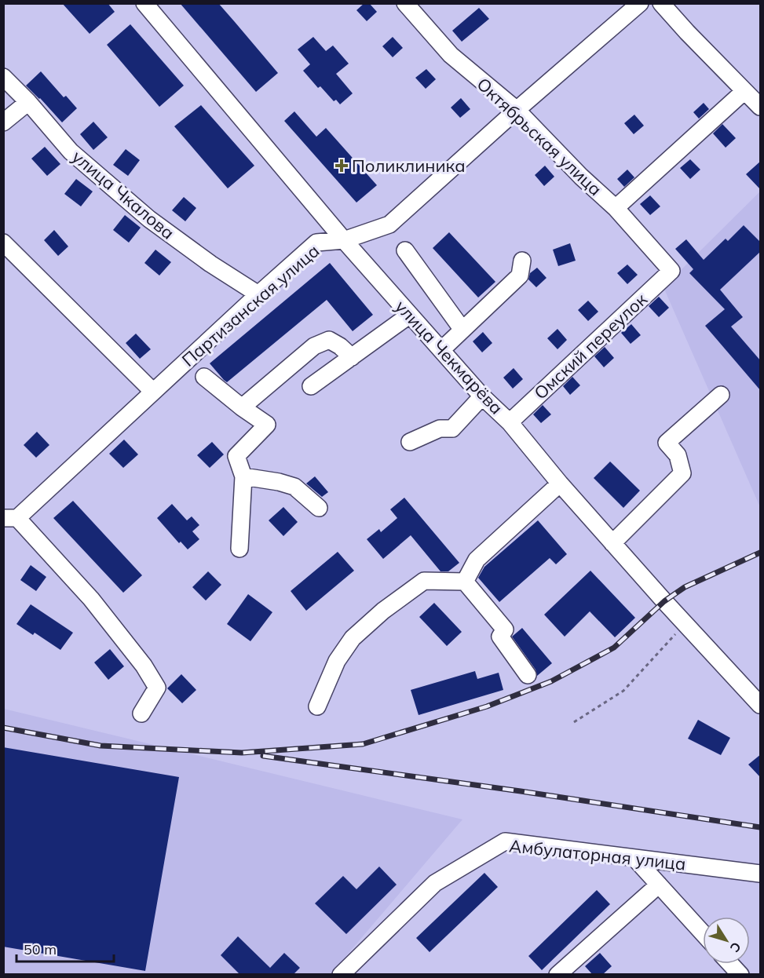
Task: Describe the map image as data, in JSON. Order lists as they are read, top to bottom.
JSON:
{
  "streets": {
    "street": [
      "Октябрьская улица",
      "улица Чкалова",
      "Партизанская улица",
      "Омский переулок",
      "улица Чекмарёва",
      "Амбулаторная улица"
    ]
  },
  "crossings": [
    ["Октябрьская улица", "Партизанская улица"],
    ["Октябрьская улица", "Омский переулок"],
    ["улица Чкалова", "Партизанская улица"],
    ["Партизанская улица", "улица Чекмарёва"],
    ["Омский переулок", "улица Чекмарёва"]
  ],
  "places": {
    "health": ["Поликлиника"]
  },
  "scale_bar": "50 m",
  "north": "bottom right"
}
